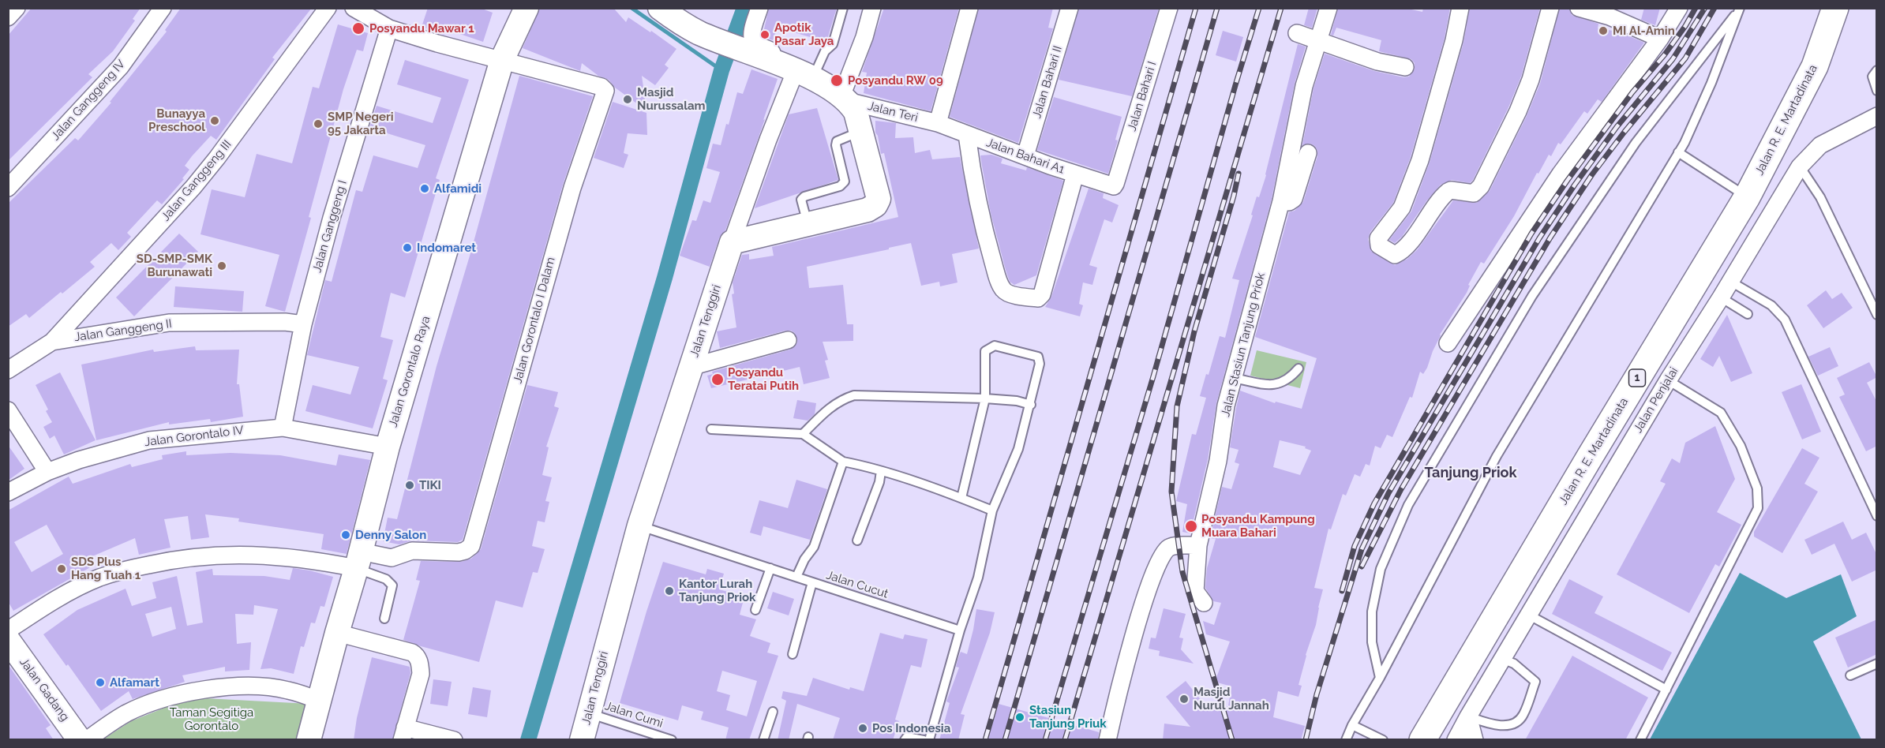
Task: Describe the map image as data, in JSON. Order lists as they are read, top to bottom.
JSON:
{
  "streets": {
    "highway": ["Jalan R. E. Martadinata", "1"],
    "street": [
      "Jalan Bahari II",
      "Jalan Bahari I",
      "Jalan Ganggeng IV",
      "Jalan Teri",
      "Jalan Bahari A1",
      "Jalan Ganggeng III",
      "Jalan Ganggeng I",
      "Jalan Gorontalo I Dalam",
      "Jalan Tenggiri",
      "Jalan Ganggeng II",
      "Jalan Stasiun Tanjung Priok",
      "Jalan Gorontalo Raya",
      "Jalan Penjalai",
      "Jalan Gorontalo IV",
      "Jalan Gadang"
    ],
    "lane": ["Jalan Cucut", "Jalan Cumi"]
  },
  "crossings": [
    ["Jalan Bahari II", "Jalan Bahari A1"],
    ["Jalan Bahari I", "Jalan Bahari A1"],
    ["Jalan Teri", "Jalan Bahari A1"],
    ["Jalan Ganggeng III", "Jalan Ganggeng II"],
    ["Jalan Ganggeng I", "Jalan Gorontalo I Dalam"],
    ["Jalan Ganggeng I", "Jalan Ganggeng II"],
    ["Jalan Ganggeng I", "Jalan Gorontalo IV"],
    ["Jalan Gorontalo I Dalam", "Jalan Gorontalo Raya"],
    ["Jalan Tenggiri", "Jalan Cucut"],
    ["Jalan Tenggiri", "Jalan Cumi"],
    ["Jalan Gorontalo Raya", "Jalan Gorontalo IV"]
  ],
  "districts": ["Tanjung Priok"],
  "parks": ["Taman Segitiga Gorontalo"],
  "places": [
    "Posyandu Mawar 1",
    "MI Al-Amin",
    "Apotik Pasar Jaya",
    "Posyandu RW 09",
    "Masjid Nurussalam",
    "Bunayya Preschool",
    "SMP Negeri 95 Jakarta",
    "Alfamidi",
    "Indomaret",
    "SD-SMP-SMK Burunawati",
    "Posyandu Teratai Putih",
    "TIKI",
    "Posyandu Kampung Muara Bahari",
    "Denny Salon",
    "SDS Plus Hang Tuah 1",
    "Kantor Lurah Tanjung Priok",
    "Alfamart",
    "Masjid Nurul Jannah",
    "Stasiun Tanjung Priuk",
    "Pos Indonesia"
  ]
}
